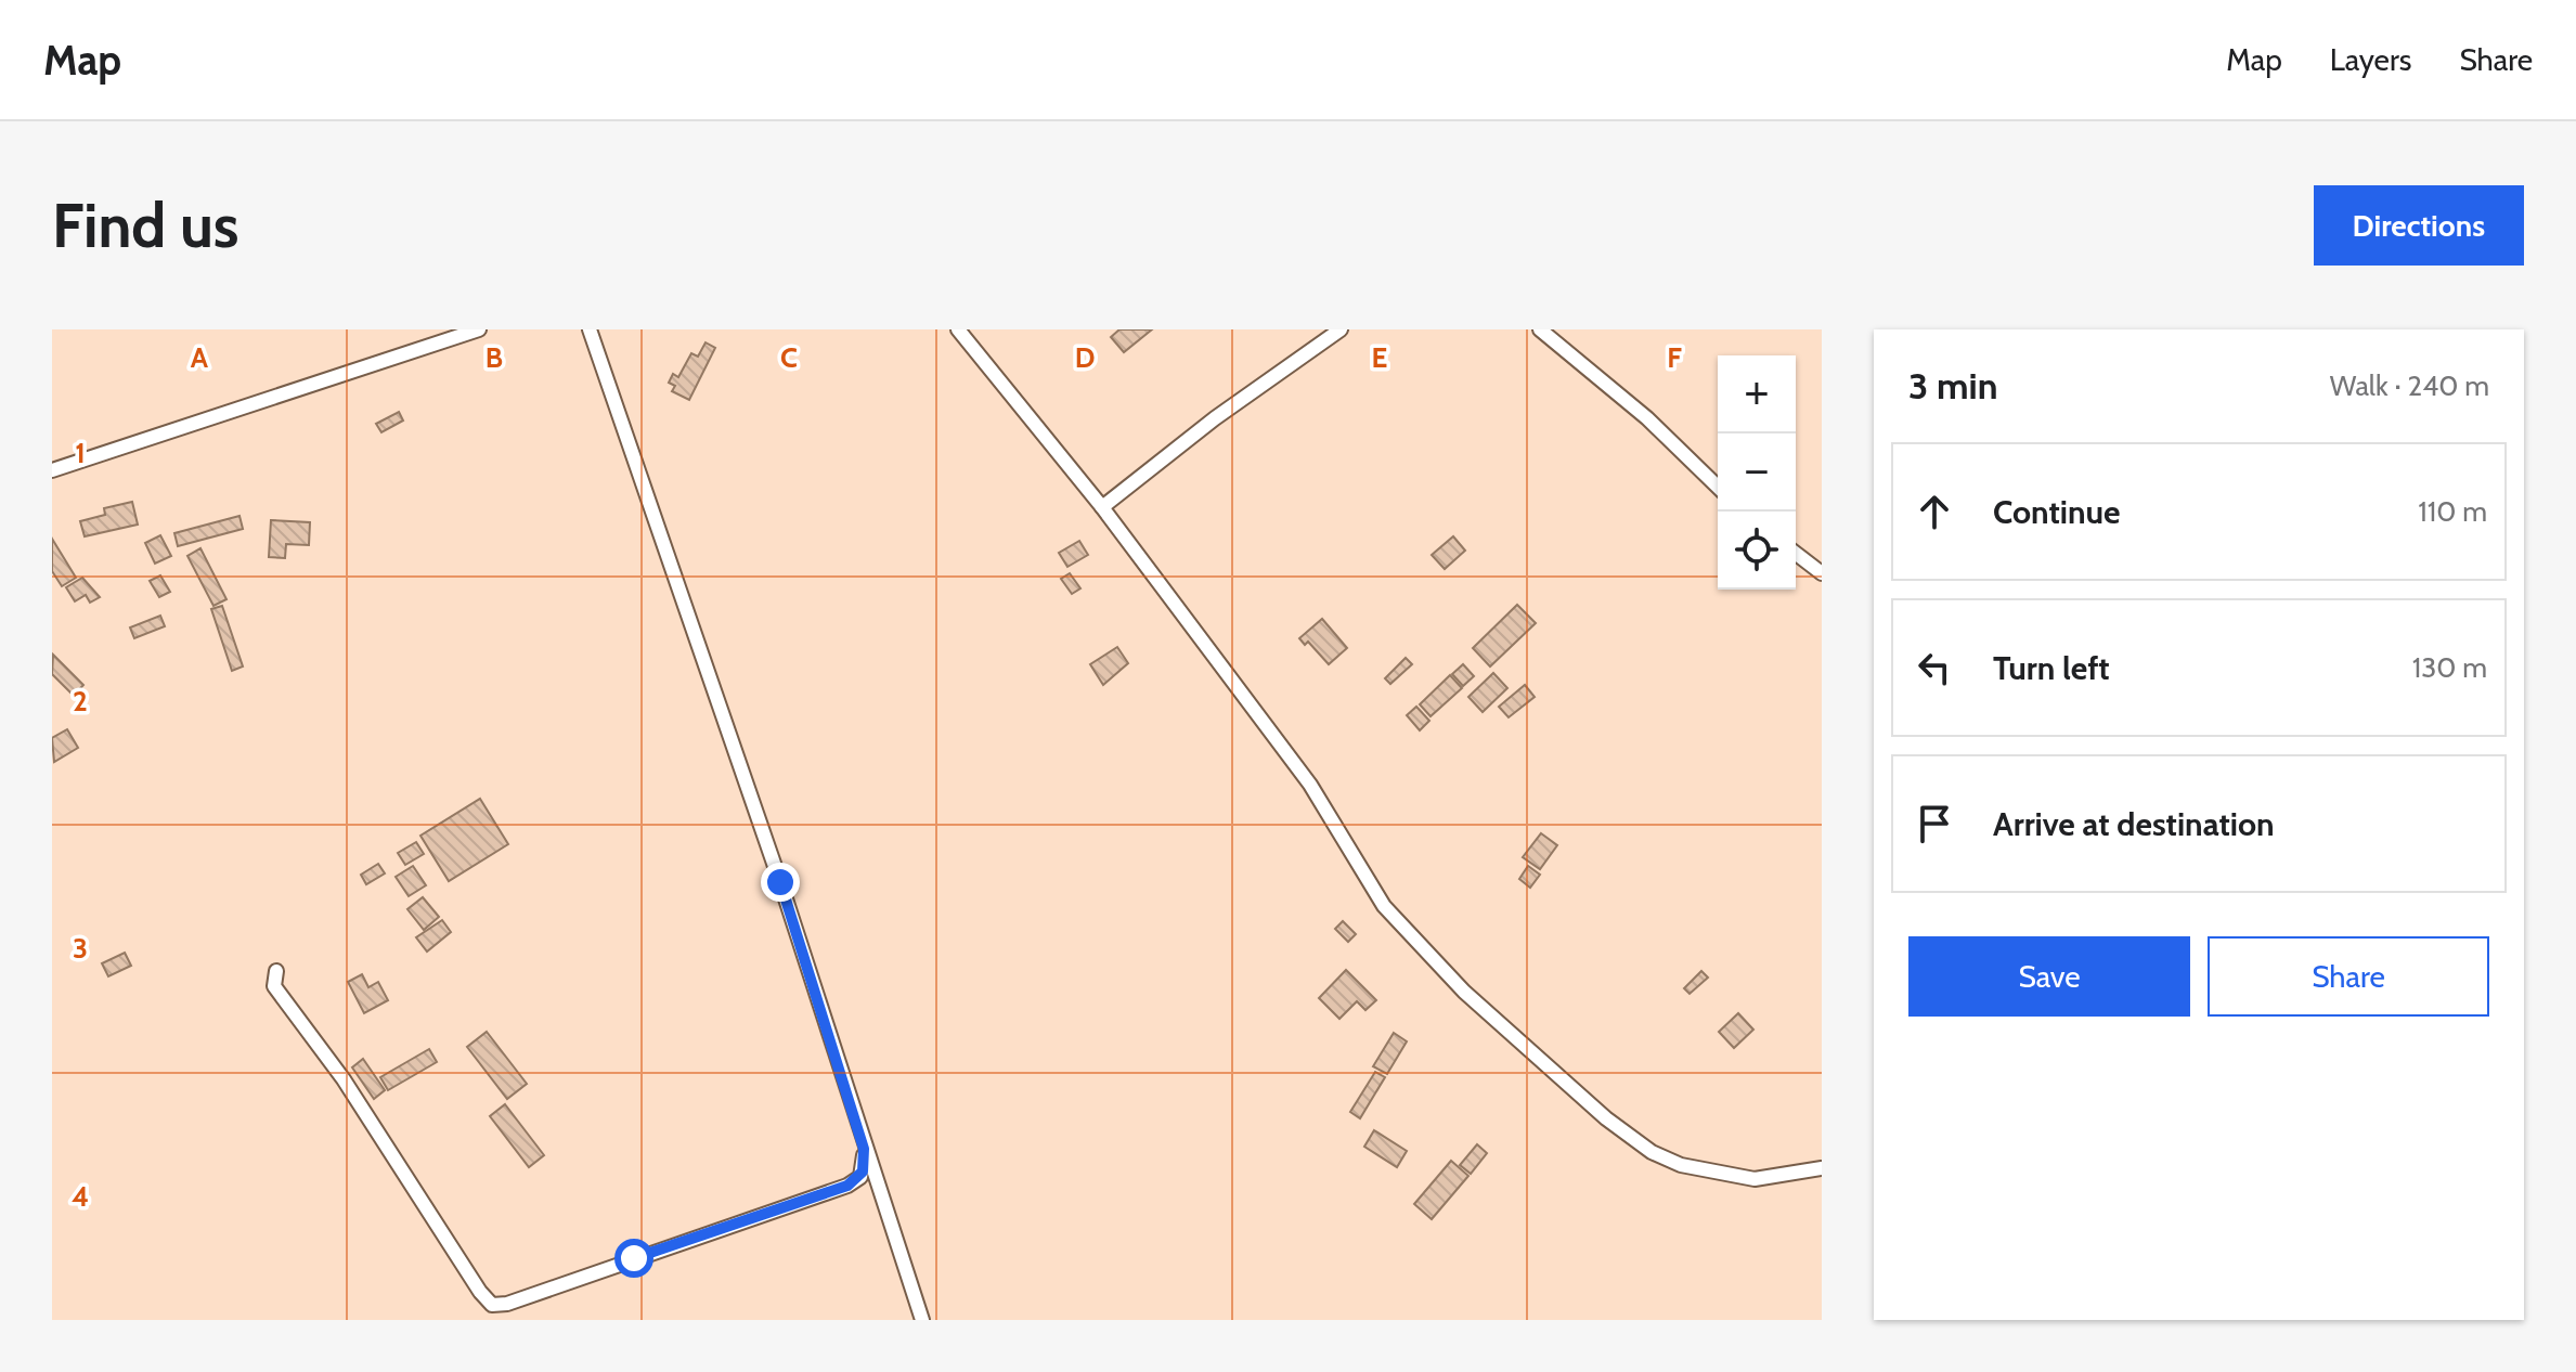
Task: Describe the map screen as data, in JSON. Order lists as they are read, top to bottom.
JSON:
{
  "page": {
    "header": "Map",
    "nav": ["Map", "Layers", "Share"],
    "buttons": [
      "Directions",
      ["Save", "Share"]
    ],
    "title": "Find us",
    "heading": ["3 min", "Walk · 240 m"],
    "map_buttons": ["+", "−"],
    "list": [
      ["Continue", "110 m"],
      ["Turn left", "130 m"],
      "Arrive at destination"
    ]
  },
  "grid": {
    "columns": [
      "A",
      "B",
      "C",
      "D",
      "E",
      "F"
    ],
    "rows": [
      "1",
      "2",
      "3",
      "4"
    ]
  }
}
